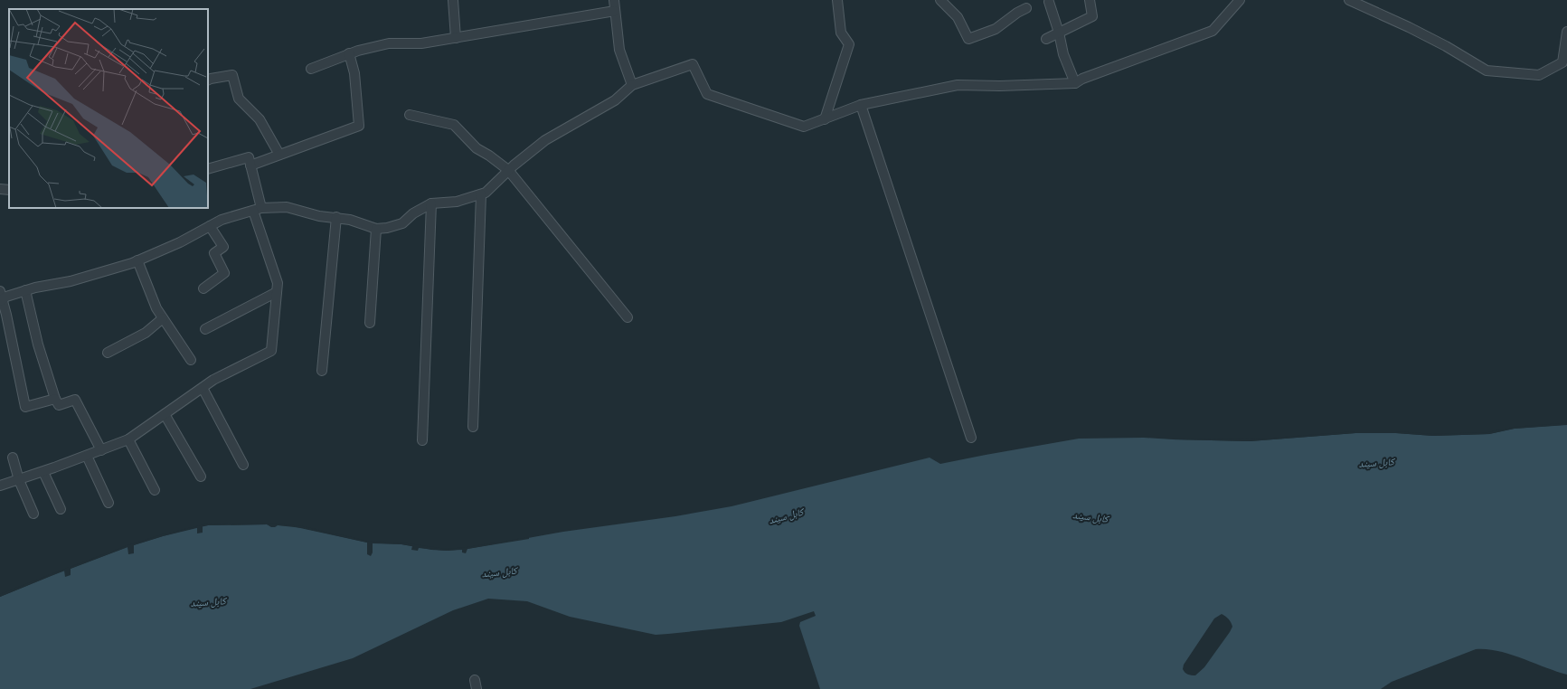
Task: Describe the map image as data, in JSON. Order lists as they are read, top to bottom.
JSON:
{
  "water": ["کابل سيند"]
}
